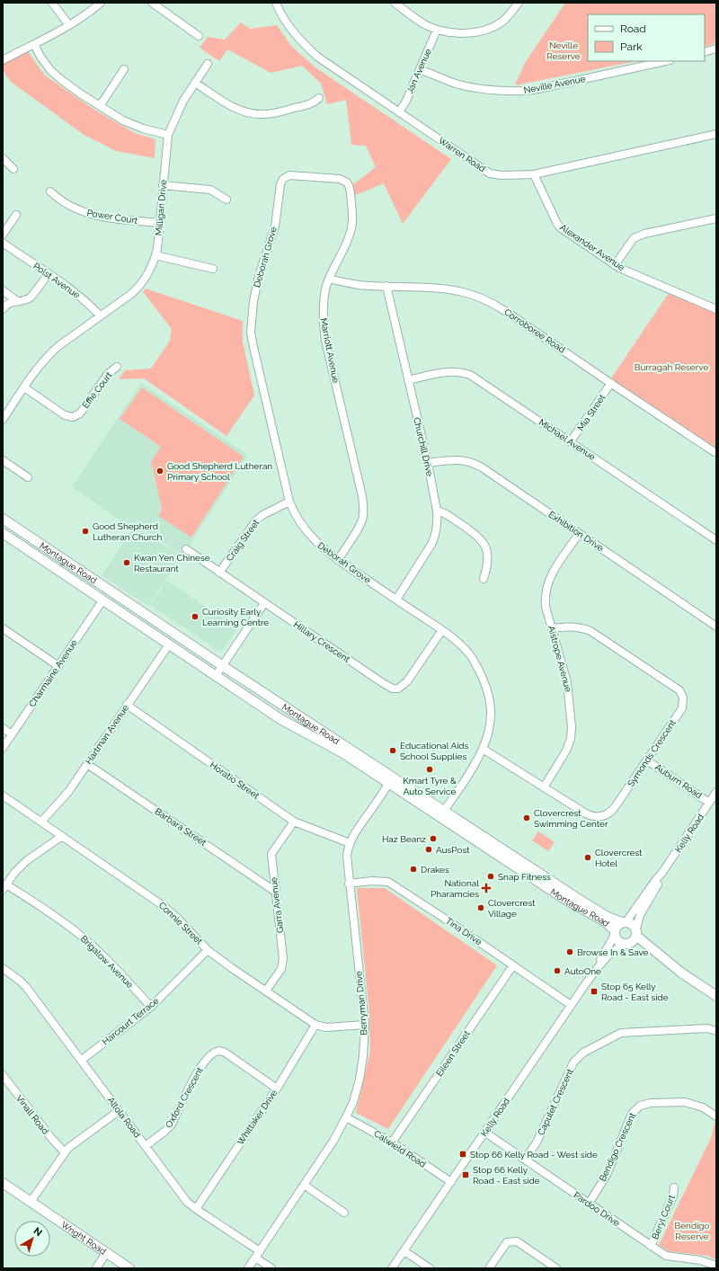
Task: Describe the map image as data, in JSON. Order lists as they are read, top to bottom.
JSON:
{
  "streets": {
    "main road": ["Montague Road", "Wright Road"],
    "street": [
      "Jan Avenue",
      "Neville Avenue",
      "Warren Road",
      "Milligan Drive",
      "Power Court",
      "Alexander Avenue",
      "Deborah Grove",
      "Polst Avenue",
      "Corroboree Road",
      "Marriott Avenue",
      "Effie Court",
      "Mia Street",
      "Michael Avenue",
      "Churchill Drive",
      "Exhibition Drive",
      "Craig Street",
      "Hillary Crescent",
      "Aistrope Avenue",
      "Charmaine Avenue",
      "Hartman Avenue",
      "Symonds Crescent",
      "Horatio Street",
      "Auburn Road",
      "Barbara Street",
      "Kelly Road",
      "Garra Avenue",
      "Connie Street",
      "Tina Drive",
      "Brigalow Avenue",
      "Berryman Drive",
      "Harcourt Terrace",
      "Eileen Street",
      "Oxford Crescent",
      "Capulet Crescent",
      "Vinall Road",
      "Altola Road",
      "Whittaker Drive",
      "Bendigo Crescent",
      "Calwield Road",
      "Pardoo Drive",
      "Beryl Court"
    ]
  },
  "crossings": [
    ["Jan Avenue", "Neville Avenue"],
    ["Jan Avenue", "Warren Road"],
    ["Warren Road", "Alexander Avenue"],
    ["Milligan Drive", "Power Court"],
    ["Milligan Drive", "Polst Avenue"],
    ["Milligan Drive", "Effie Court"],
    ["Deborah Grove", "Marriott Avenue"],
    ["Deborah Grove", "Churchill Drive"],
    ["Deborah Grove", "Craig Street"],
    ["Deborah Grove", "Montague Road"],
    ["Deborah Grove", "Hillary Crescent"],
    ["Deborah Grove", "Symonds Crescent"],
    ["Corroboree Road", "Marriott Avenue"],
    ["Corroboree Road", "Mia Street"],
    ["Corroboree Road", "Churchill Drive"],
    ["Mia Street", "Michael Avenue"],
    ["Michael Avenue", "Churchill Drive"],
    ["Churchill Drive", "Exhibition Drive"],
    ["Exhibition Drive", "Aistrope Avenue"],
    ["Craig Street", "Hillary Crescent"],
    ["Montague Road", "Charmaine Avenue"],
    ["Montague Road", "Hartman Avenue"],
    ["Montague Road", "Kelly Road"],
    ["Montague Road", "Berryman Drive"],
    ["Aistrope Avenue", "Symonds Crescent"],
    ["Hartman Avenue", "Horatio Street"],
    ["Hartman Avenue", "Barbara Street"],
    ["Hartman Avenue", "Connie Street"],
    ["Symonds Crescent", "Auburn Road"],
    ["Horatio Street", "Garra Avenue"],
    ["Horatio Street", "Berryman Drive"],
    ["Auburn Road", "Kelly Road"],
    ["Barbara Street", "Garra Avenue"],
    ["Kelly Road", "Tina Drive"],
    ["Kelly Road", "Calwield Road"],
    ["Kelly Road", "Pardoo Drive"],
    ["Garra Avenue", "Connie Street"],
    ["Connie Street", "Berryman Drive"],
    ["Connie Street", "Harcourt Terrace"],
    ["Connie Street", "Whittaker Drive"],
    ["Tina Drive", "Berryman Drive"],
    ["Tina Drive", "Eileen Street"],
    ["Brigalow Avenue", "Harcourt Terrace"],
    ["Berryman Drive", "Altola Road"],
    ["Berryman Drive", "Calwield Road"],
    ["Harcourt Terrace", "Altola Road"],
    ["Eileen Street", "Calwield Road"],
    ["Oxford Crescent", "Altola Road"],
    ["Oxford Crescent", "Whittaker Drive"],
    ["Capulet Crescent", "Pardoo Drive"],
    ["Altola Road", "Whittaker Drive"],
    ["Bendigo Crescent", "Pardoo Drive"],
    ["Pardoo Drive", "Beryl Court"]
  ],
  "parks": ["Neville Reserve", "Burragah Reserve", "Bendigo Reserve"],
  "places": {
    "other": [
      "Good Shepherd Lutheran Primary School",
      "Good Shepherd Lutheran Church",
      "Kwan Yen Chinese Restaurant",
      "Curiosity Early Learning Centre",
      "Educational Aids School Supplies",
      "Kmart Tyre & Auto Service",
      "Clovercrest Swimming Center",
      "Haz Beanz",
      "AusPost",
      "Clovercrest Hotel",
      "Drakes",
      "Snap Fitness",
      "Clovercrest Village",
      "Browse In & Save",
      "AutoOne"
    ],
    "health": ["National Pharamcies"],
    "transit": ["Stop 65 Kelly Road - East side", "Stop 66 Kelly Road - West side", "Stop 66 Kelly Road - East side"]
  },
  "legend": ["Road", "Park"],
  "north": "top right"
}
